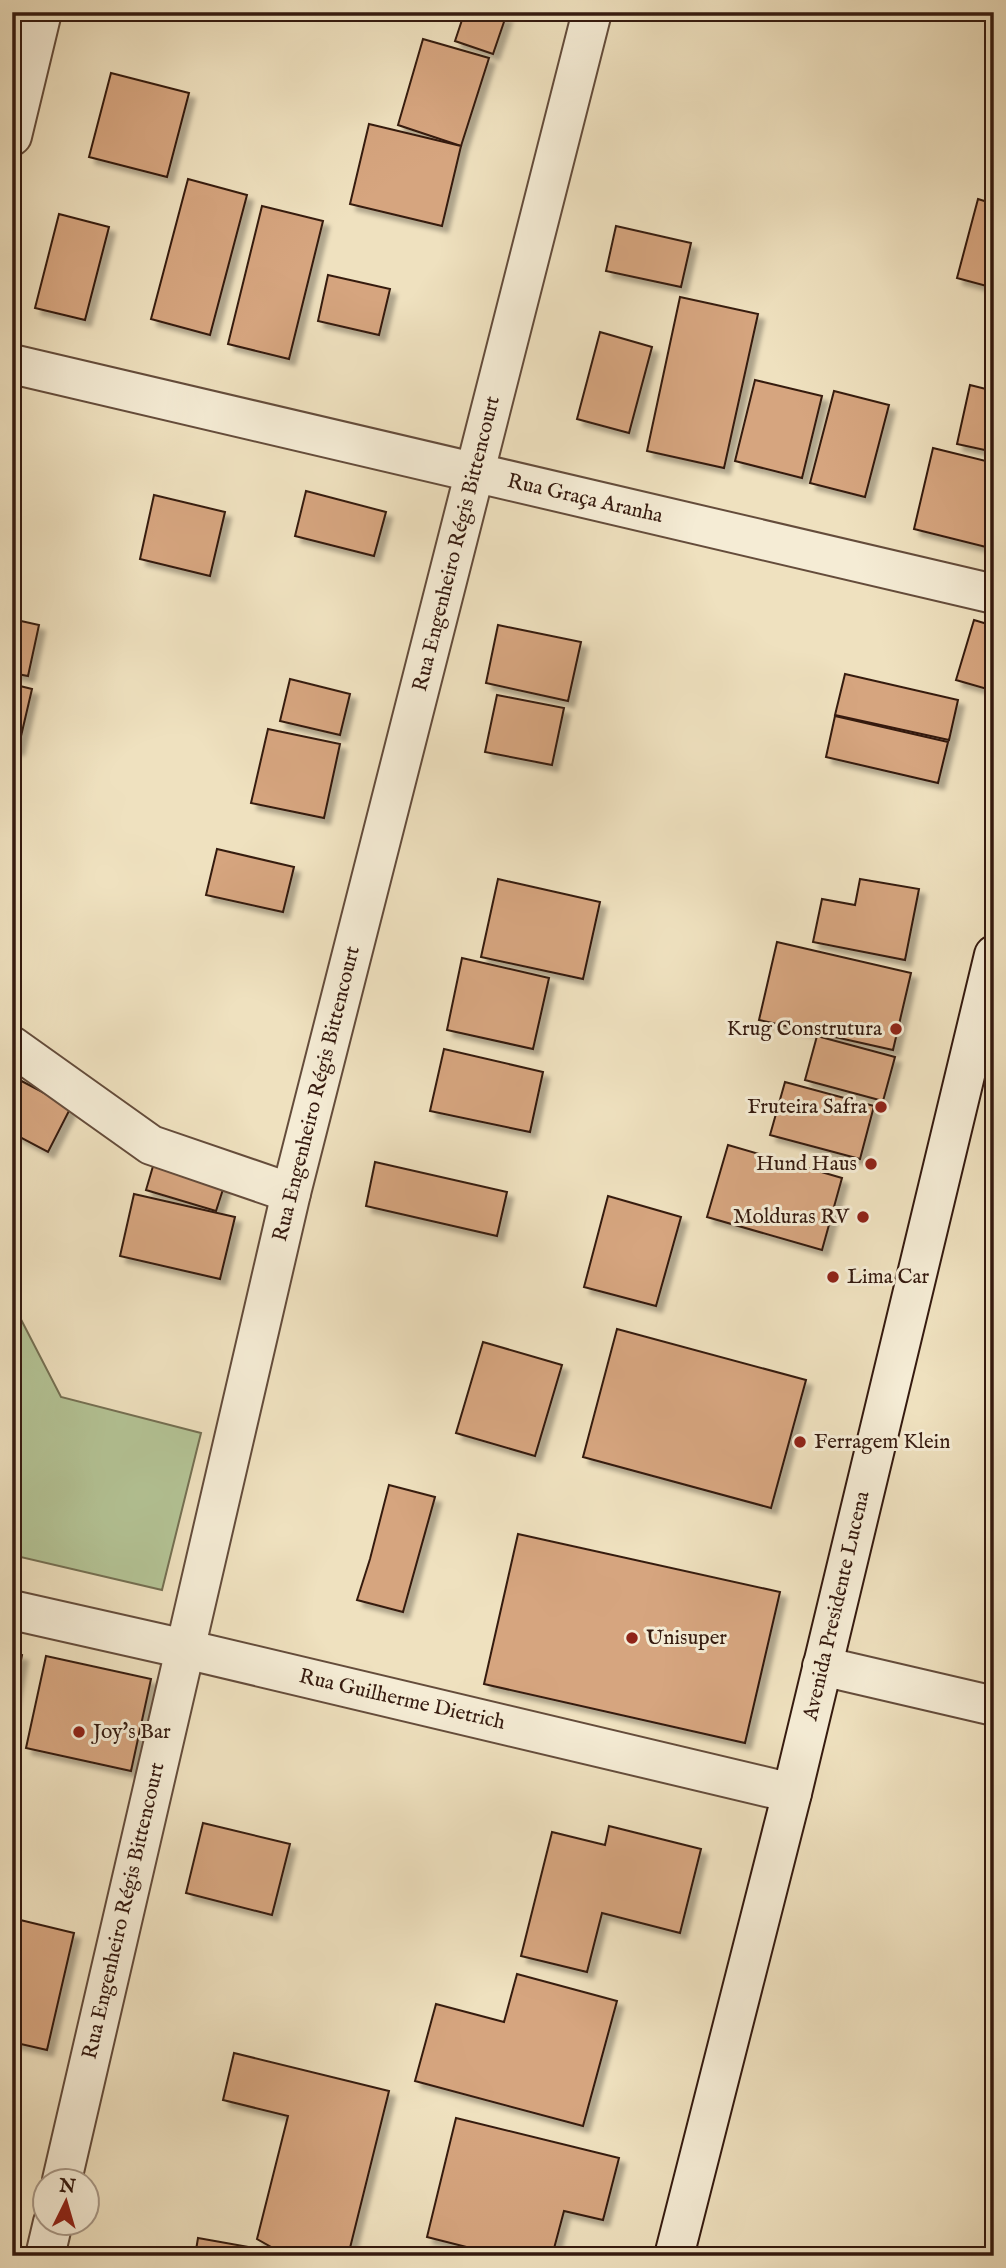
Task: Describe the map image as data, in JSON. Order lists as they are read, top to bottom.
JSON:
{
  "streets": {
    "street": [
      "Rua Graça Aranha",
      "Rua Engenheiro Régis Bittencourt",
      "Avenida Presidente Lucena",
      "Rua Guilherme Dietrich"
    ]
  },
  "crossings": [
    ["Rua Graça Aranha", "Rua Engenheiro Régis Bittencourt"],
    ["Rua Engenheiro Régis Bittencourt", "Rua Guilherme Dietrich"],
    ["Avenida Presidente Lucena", "Rua Guilherme Dietrich"]
  ],
  "places": [
    "Krug Construtura",
    "Fruteira Safra",
    "Hund Haus",
    "Molduras RV",
    "Lima Car",
    "Ferragem Klein",
    "Unisuper",
    "Joy's Bar"
  ],
  "north": "top"
}
